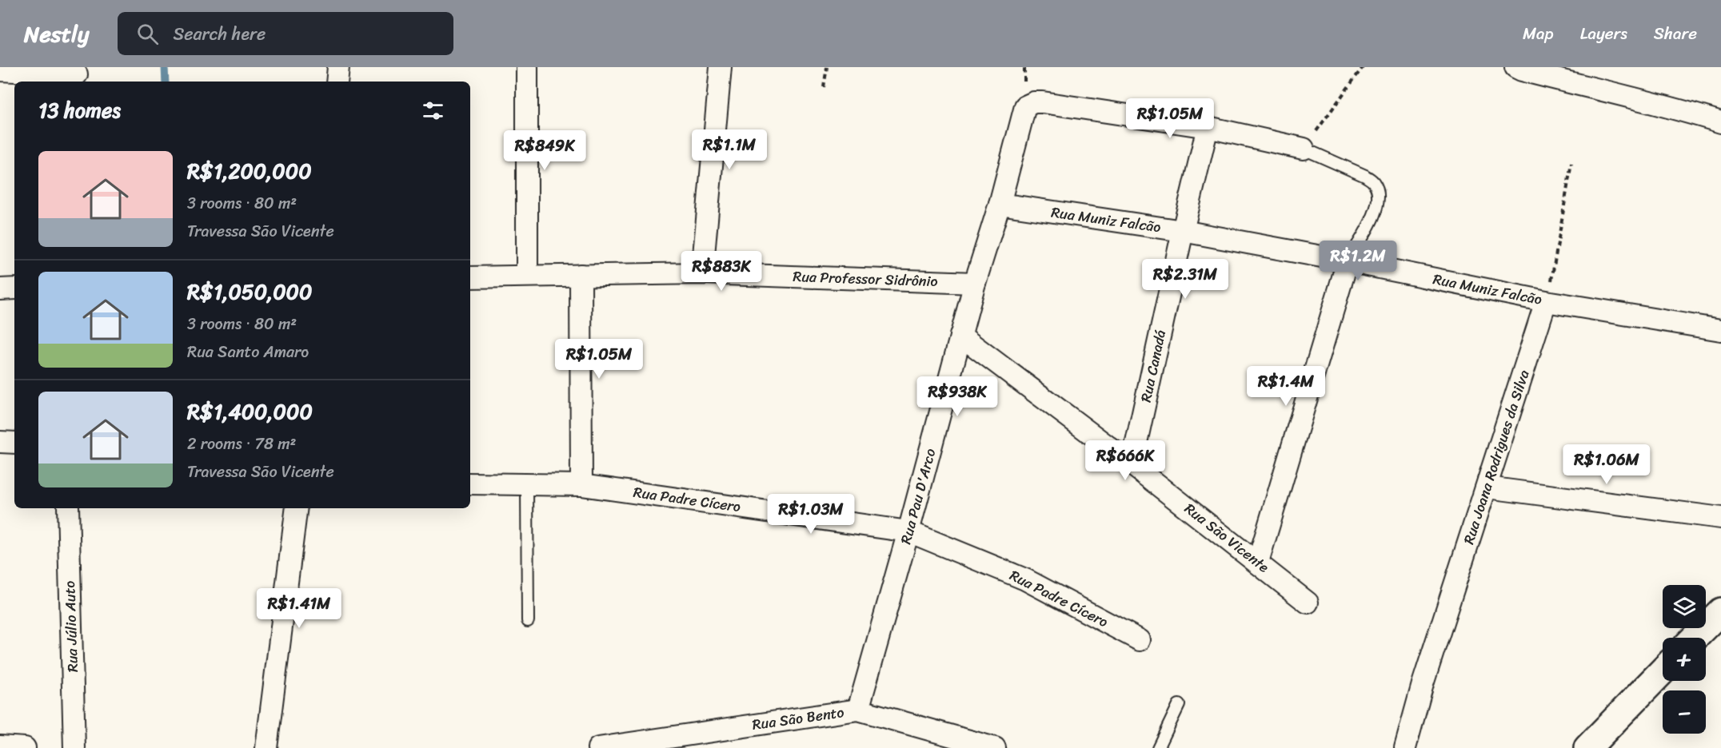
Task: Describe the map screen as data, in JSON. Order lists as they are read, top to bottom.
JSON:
{
  "streets": {
    "street": [
      "Rua Muniz Falcão",
      "Rua Professor Sidrônio",
      "Rua Canadá",
      "Rua Joana Rodrigues da Silva",
      "Rua Pau D'Arco",
      "Rua Padre Cícero",
      "Rua São Vicente",
      "Rua Júlio Auto",
      "Rua São Bento"
    ]
  },
  "crossings": [
    ["Rua Muniz Falcão", "Rua Canadá"],
    ["Rua Muniz Falcão", "Rua Joana Rodrigues da Silva"],
    ["Rua Muniz Falcão", "Rua Pau D'Arco"],
    ["Rua Professor Sidrônio", "Rua Pau D'Arco"],
    ["Rua Canadá", "Rua Pau D'Arco"],
    ["Rua Canadá", "Rua São Vicente"],
    ["Rua Pau D'Arco", "Rua Padre Cícero"],
    ["Rua Pau D'Arco", "Rua São Vicente"],
    ["Rua Pau D'Arco", "Rua São Bento"]
  ],
  "page": {
    "header": "Nestly",
    "search": "Search here",
    "nav": ["Map", "Layers", "Share"],
    "heading": "13 homes",
    "price": [
      "R$1.05M",
      "R$1.1M",
      "R$849K",
      "R$1.2M",
      "R$883K",
      "R$2.31M",
      "R$1.05M",
      "R$1.4M",
      "R$938K",
      "R$666K",
      "R$1.06M",
      "R$1.03M",
      "R$1.41M"
    ],
    "list": [
      {
        "name": "R$1,200,000",
        "note": "3 rooms · 80 m² · Travessa São Vicente"
      },
      {
        "name": "R$1,050,000",
        "note": "3 rooms · 80 m² · Rua Santo Amaro"
      },
      {
        "name": "R$1,400,000",
        "note": "2 rooms · 78 m² · Travessa São Vicente"
      }
    ],
    "map_buttons": ["+", "−"]
  }
}
